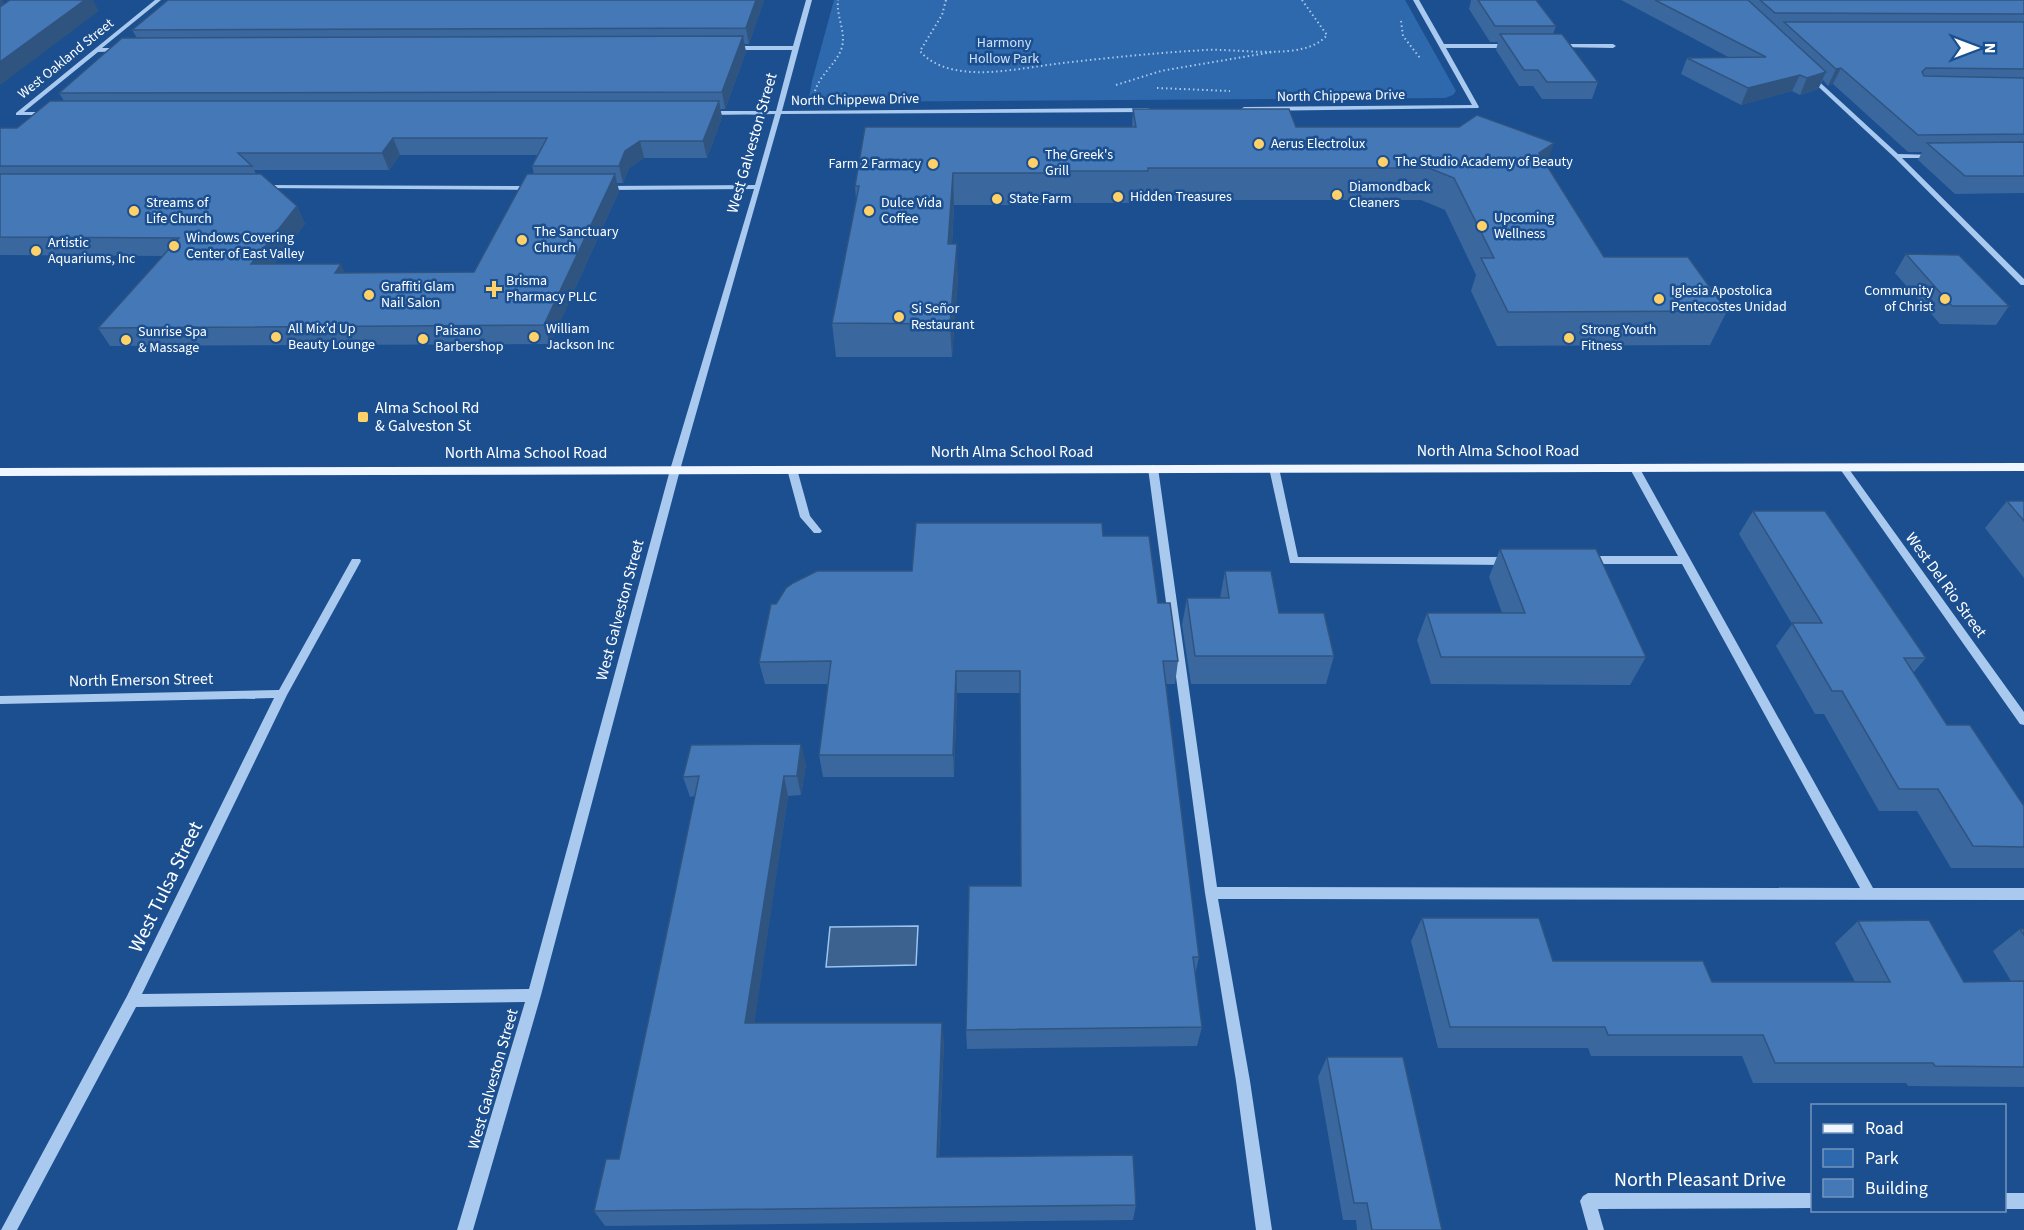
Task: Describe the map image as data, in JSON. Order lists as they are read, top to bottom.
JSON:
{
  "streets": {
    "main road": ["North Alma School Road"],
    "street": [
      "West Oakland Street",
      "North Chippewa Drive",
      "West Galveston Street",
      "West Del Rio Street",
      "North Emerson Street",
      "West Tulsa Street",
      "North Pleasant Drive"
    ]
  },
  "crossings": [
    ["North Chippewa Drive", "West Galveston Street"],
    ["West Galveston Street", "North Alma School Road"],
    ["North Alma School Road", "West Del Rio Street"],
    ["North Emerson Street", "West Tulsa Street"]
  ],
  "parks": ["Harmony Hollow Park"],
  "places": {
    "other": [
      "Aerus Electrolux",
      "The Studio Academy of Beauty",
      "The Greek's Grill",
      "Farm 2 Farmacy",
      "Diamondback Cleaners",
      "Hidden Treasures",
      "State Farm",
      "Streams of Life Church",
      "Dulce Vida Coffee",
      "Upcoming Wellness",
      "The Sanctuary Church",
      "Windows Covering Center of East Valley",
      "Artistic Aquariums, Inc",
      "Graffiti Glam Nail Salon",
      "Iglesia Apostolica Pentecostes Unidad",
      "Community of Christ",
      "Si Señor Restaurant",
      "All Mix’d Up Beauty Lounge",
      "William Jackson Inc",
      "Strong Youth Fitness",
      "Paisano Barbershop",
      "Sunrise Spa & Massage"
    ],
    "health": ["Brisma Pharmacy PLLC"],
    "transit": ["Alma School Rd & Galveston St"]
  },
  "legend": ["Road", "Park", "Building"],
  "north": "right"
}
